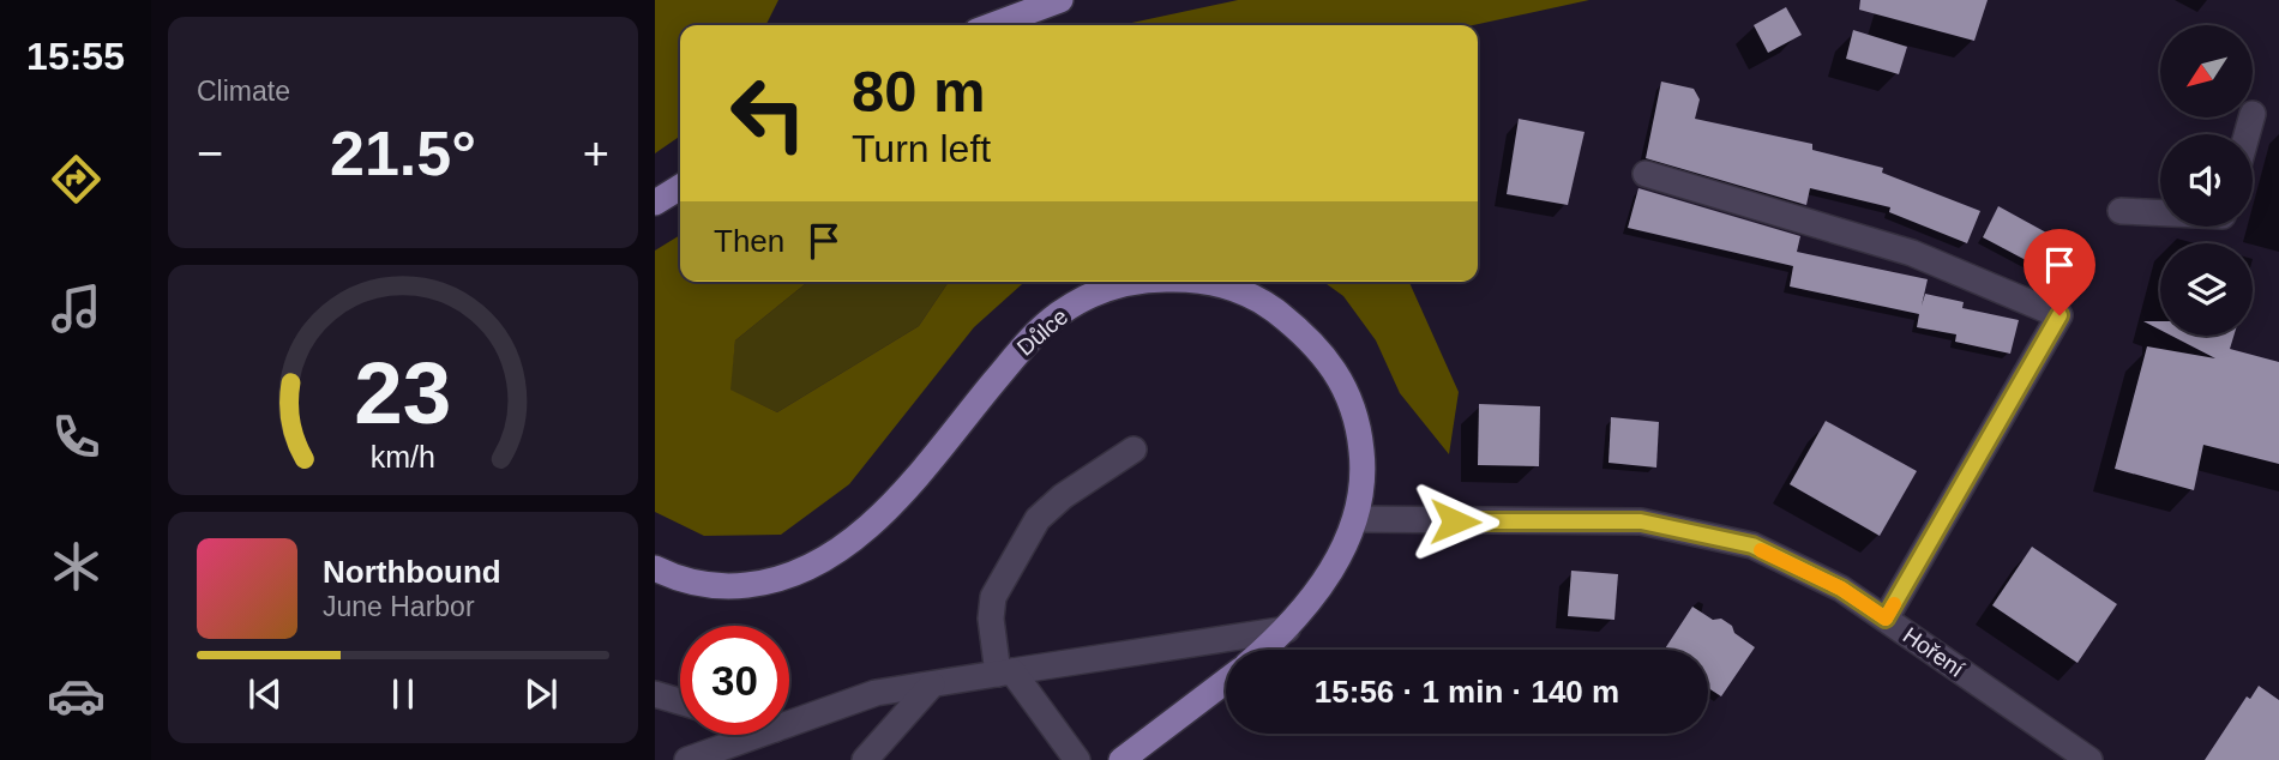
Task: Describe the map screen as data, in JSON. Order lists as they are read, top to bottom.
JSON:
{
  "streets": {
    "main road": ["Důlce"],
    "street": ["Hoření"]
  },
  "crossings": [
    ["Důlce", "Hoření"]
  ],
  "north": "bottom left",
  "page": {
    "tabs": "15:55",
    "tile": "Climate",
    "turn": ["80 m", "Turn left"],
    "heat": ["−", "21.5°", "+"],
    "then": "Then",
    "song": ["Northbound", "June Harbor"],
    "limit": "30",
    "trip": "15:56 · 1 min · 140 m",
    "gauge": ["23", "km/h"]
  }
}
